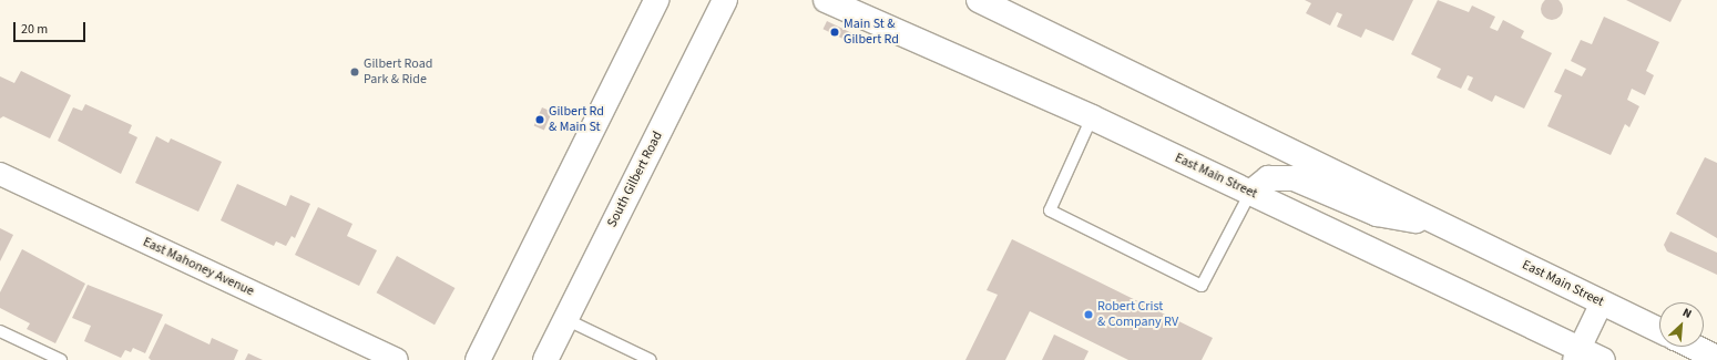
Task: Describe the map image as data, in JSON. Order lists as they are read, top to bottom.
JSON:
{
  "streets": {
    "main road": ["East Main Street", "South Gilbert Road"],
    "street": ["East Mahoney Avenue"]
  },
  "places": [
    "Main St & Gilbert Rd",
    "Gilbert Road Park & Ride",
    "Gilbert Rd & Main St",
    "Robert Crist & Company RV"
  ],
  "scale_bar": "20 m",
  "north": "top right"
}
